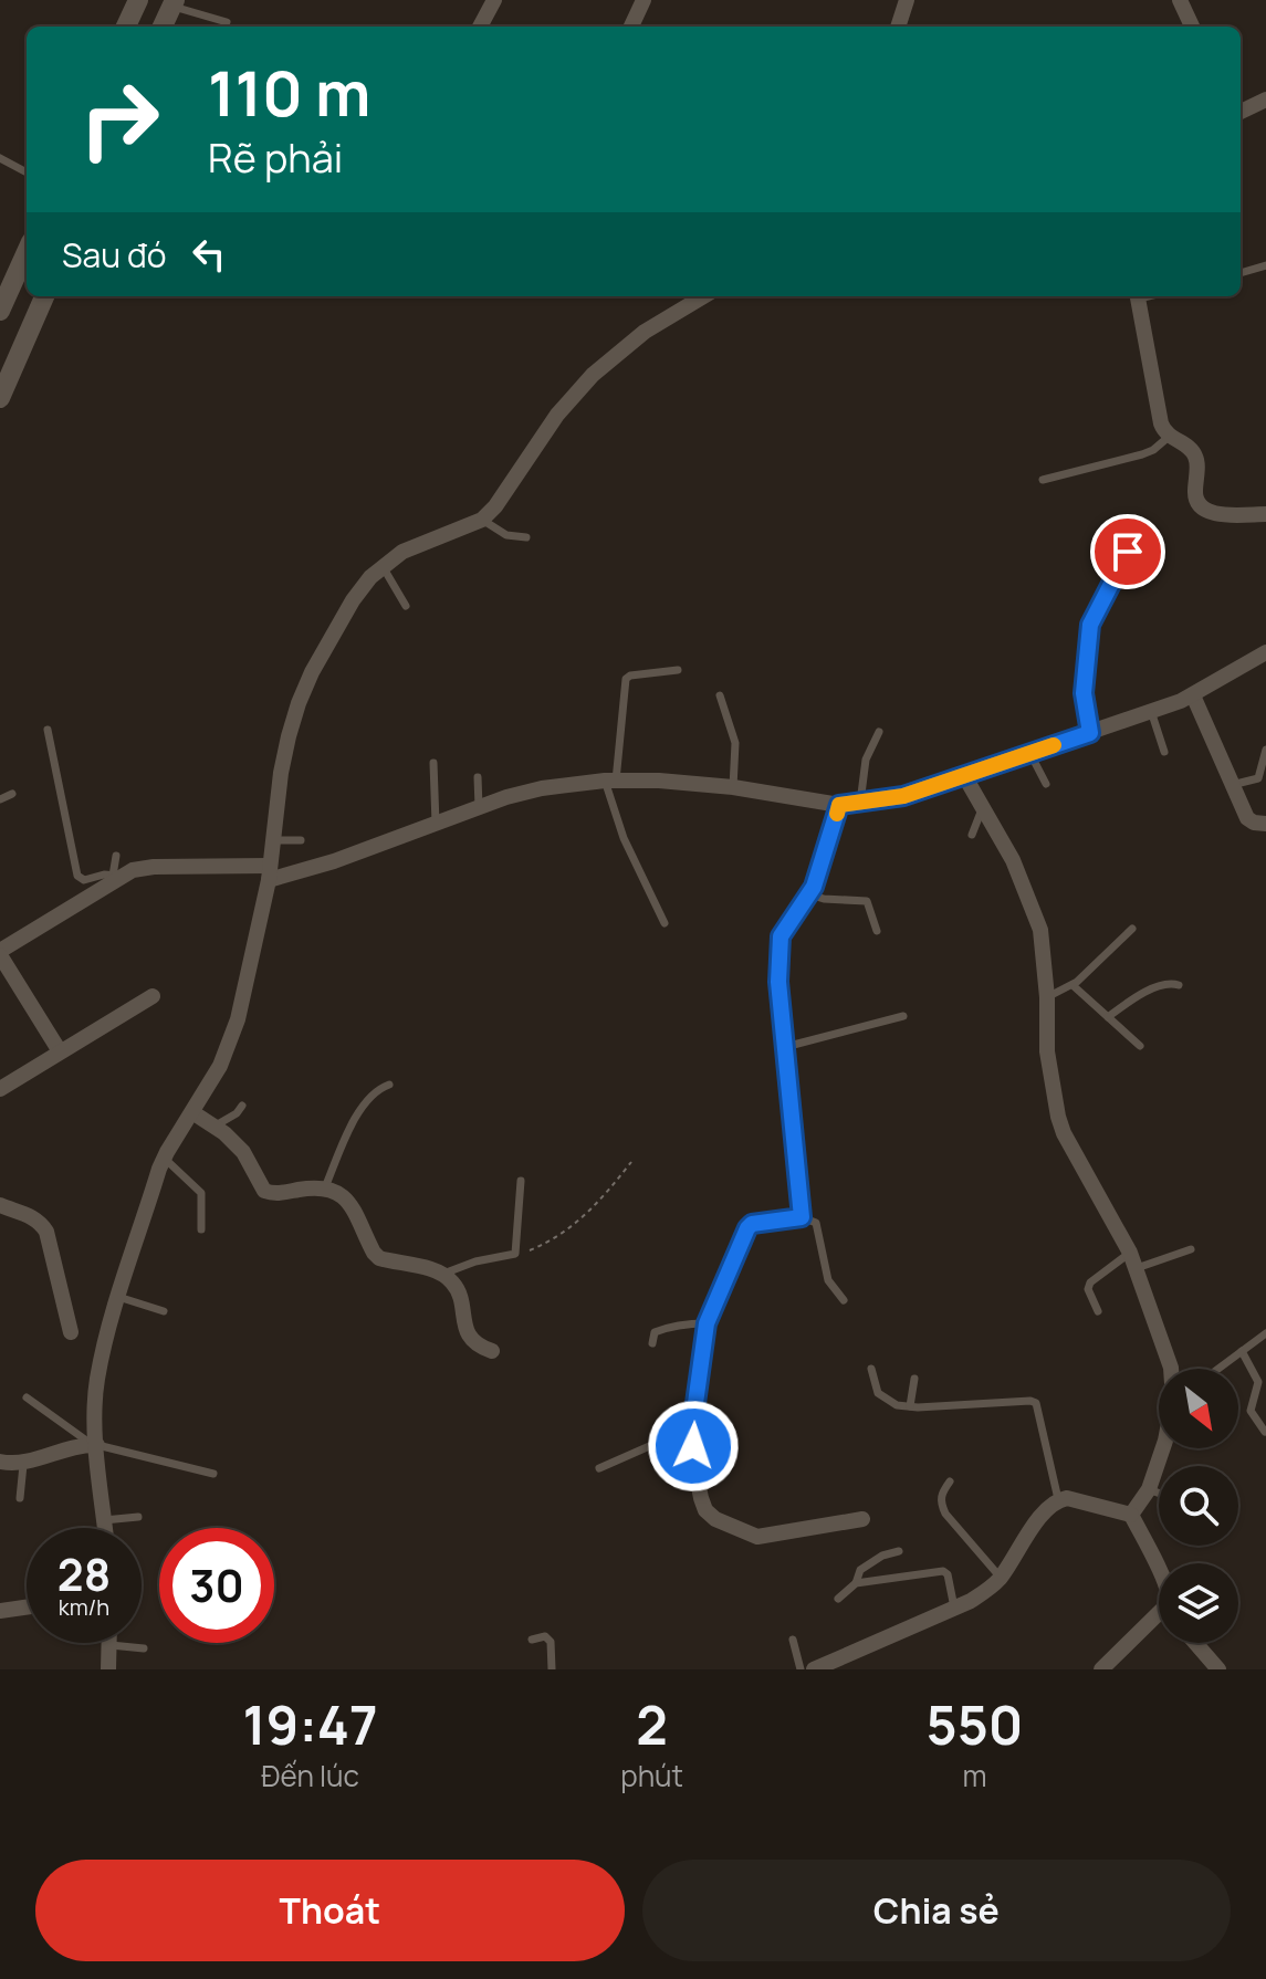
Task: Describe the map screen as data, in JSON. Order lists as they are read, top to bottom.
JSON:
{
  "north": "bottom right",
  "page": {
    "turn": ["110 m", "Rẽ phải"],
    "then": "Sau đó",
    "speed": "28 km/h",
    "limit": "30",
    "eta": [
      "19:47",
      "Đến lúc",
      "2",
      "phút",
      "550",
      "m"
    ],
    "buttons": ["Thoát", "Chia sẻ"]
  }
}
